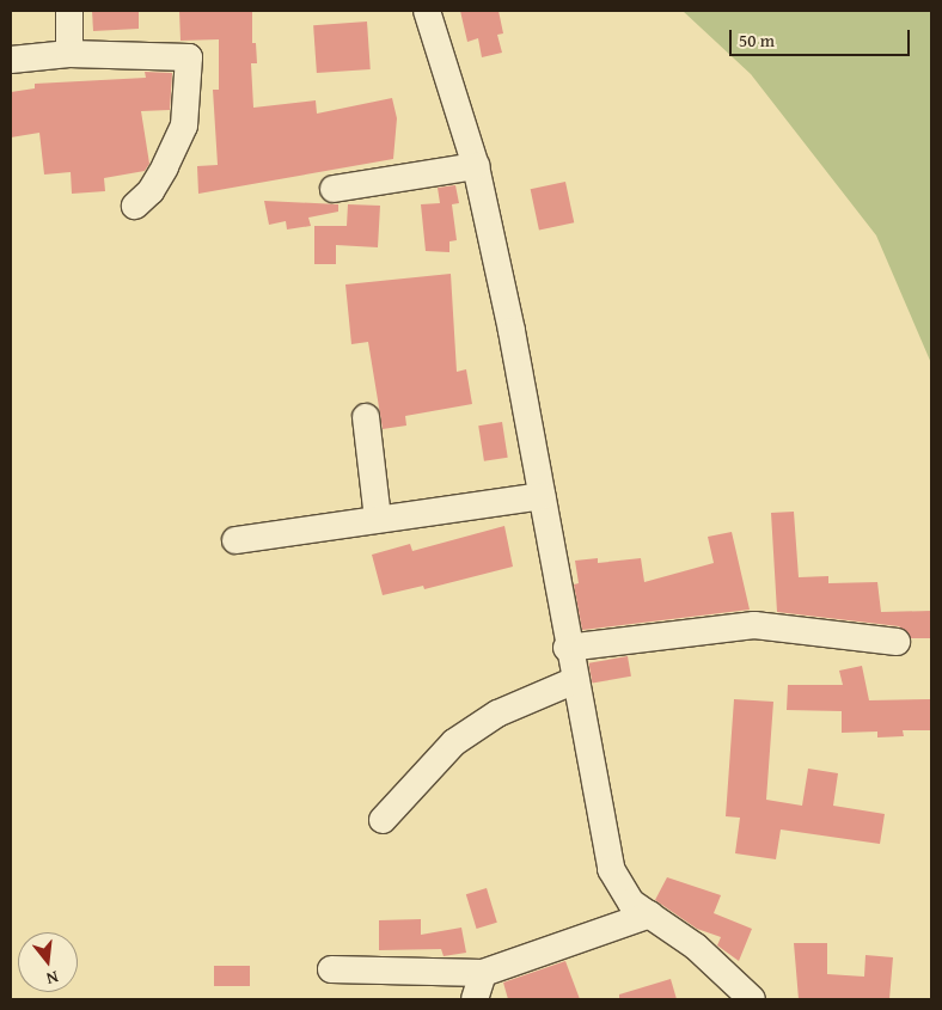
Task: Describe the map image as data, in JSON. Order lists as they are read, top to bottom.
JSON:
{
  "scale_bar": "50 m",
  "north": "bottom"
}
